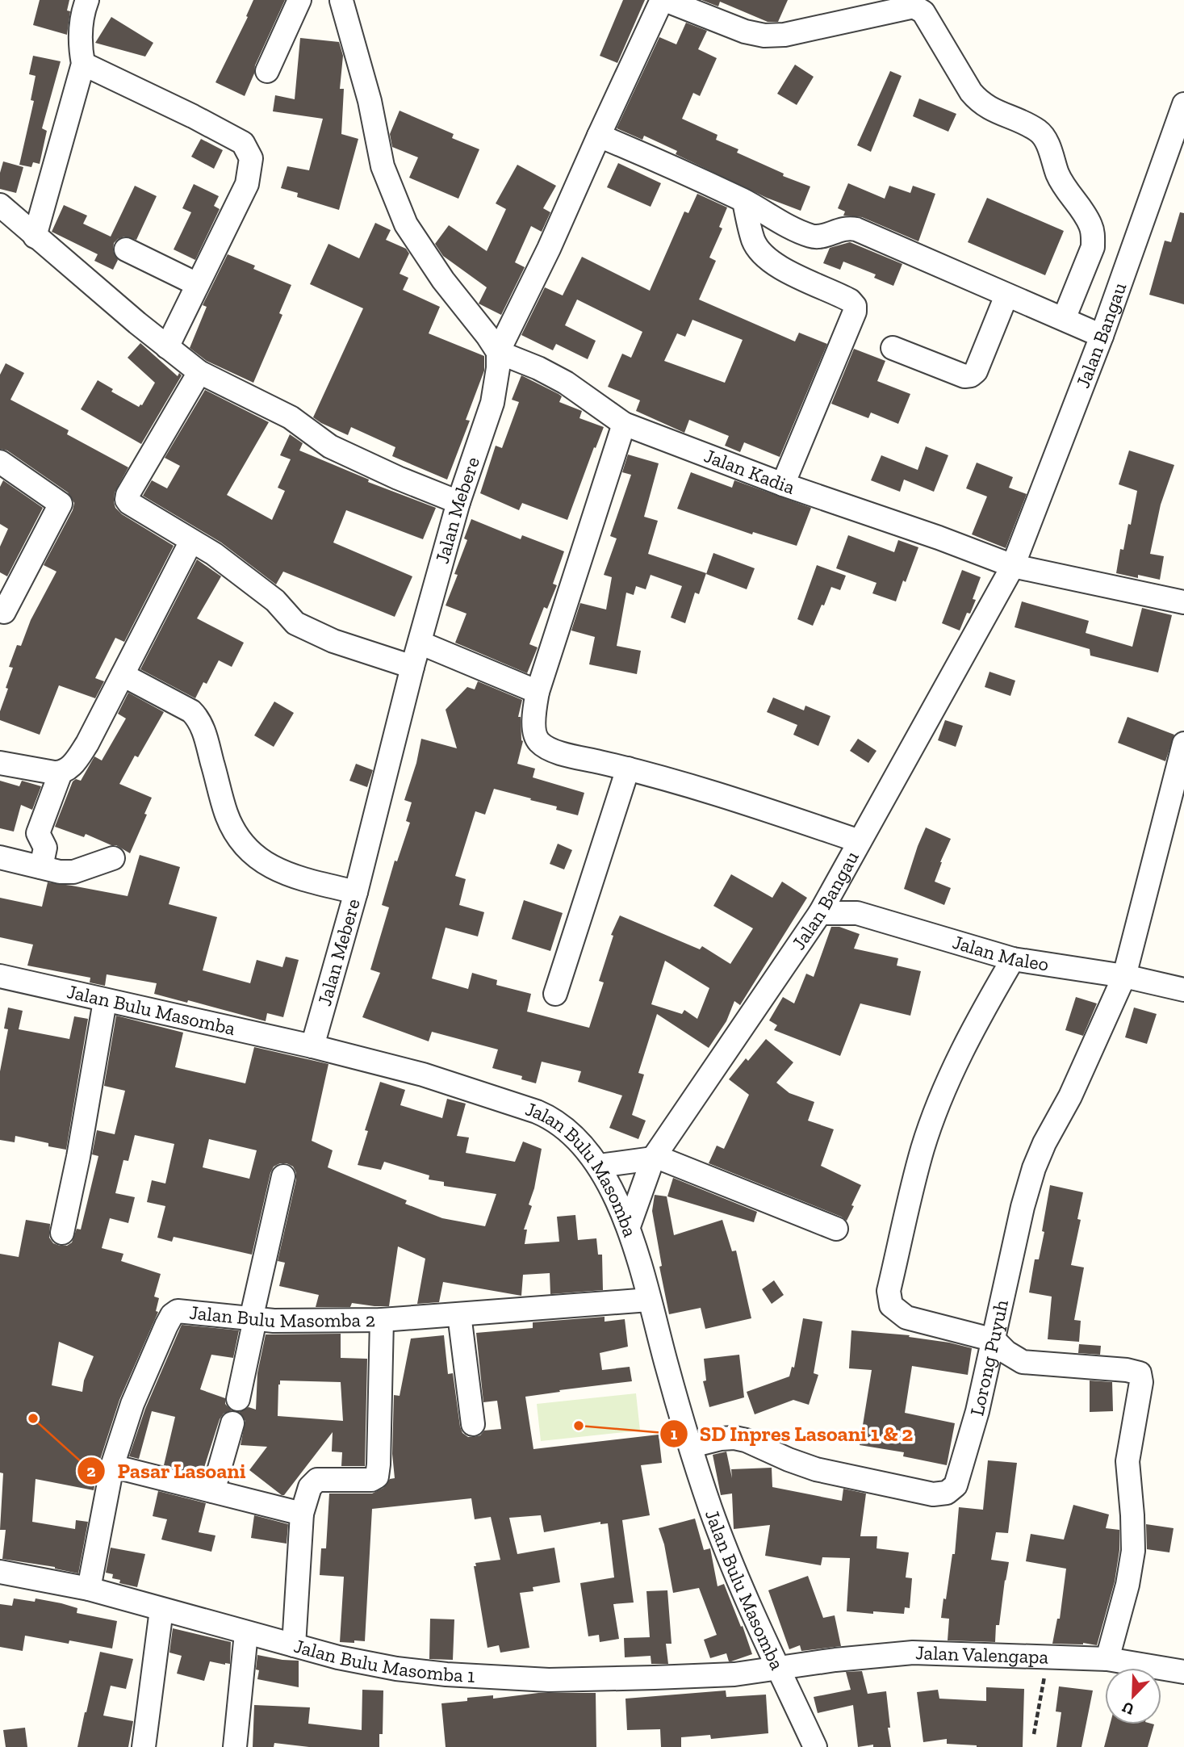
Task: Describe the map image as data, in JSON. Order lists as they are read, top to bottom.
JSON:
{
  "streets": {
    "street": [
      "Jalan Bangau",
      "Jalan Kadia",
      "Jalan Mebere",
      "Jalan Maleo",
      "Jalan Bulu Masomba",
      "Jalan Bulu Masomba 2",
      "Lorong Puyuh",
      "Jalan Valengapa",
      "Jalan Bulu Masomba 1"
    ]
  },
  "crossings": [
    ["Jalan Bangau", "Jalan Kadia"],
    ["Jalan Bangau", "Jalan Maleo"],
    ["Jalan Bangau", "Jalan Bulu Masomba"],
    ["Jalan Kadia", "Jalan Mebere"],
    ["Jalan Mebere", "Jalan Bulu Masomba"],
    ["Jalan Maleo", "Lorong Puyuh"],
    ["Jalan Bulu Masomba", "Jalan Bulu Masomba 2"],
    ["Jalan Bulu Masomba", "Lorong Puyuh"],
    ["Jalan Bulu Masomba", "Jalan Valengapa"],
    ["Jalan Bulu Masomba", "Jalan Bulu Masomba 1"],
    ["Jalan Bulu Masomba 2", "Jalan Bulu Masomba 1"],
    ["Jalan Valengapa", "Jalan Bulu Masomba 1"]
  ],
  "places": ["Pasar Lasoani", "SD Inpres Lasoani 1 & 2"],
  "north": "bottom left"
}
